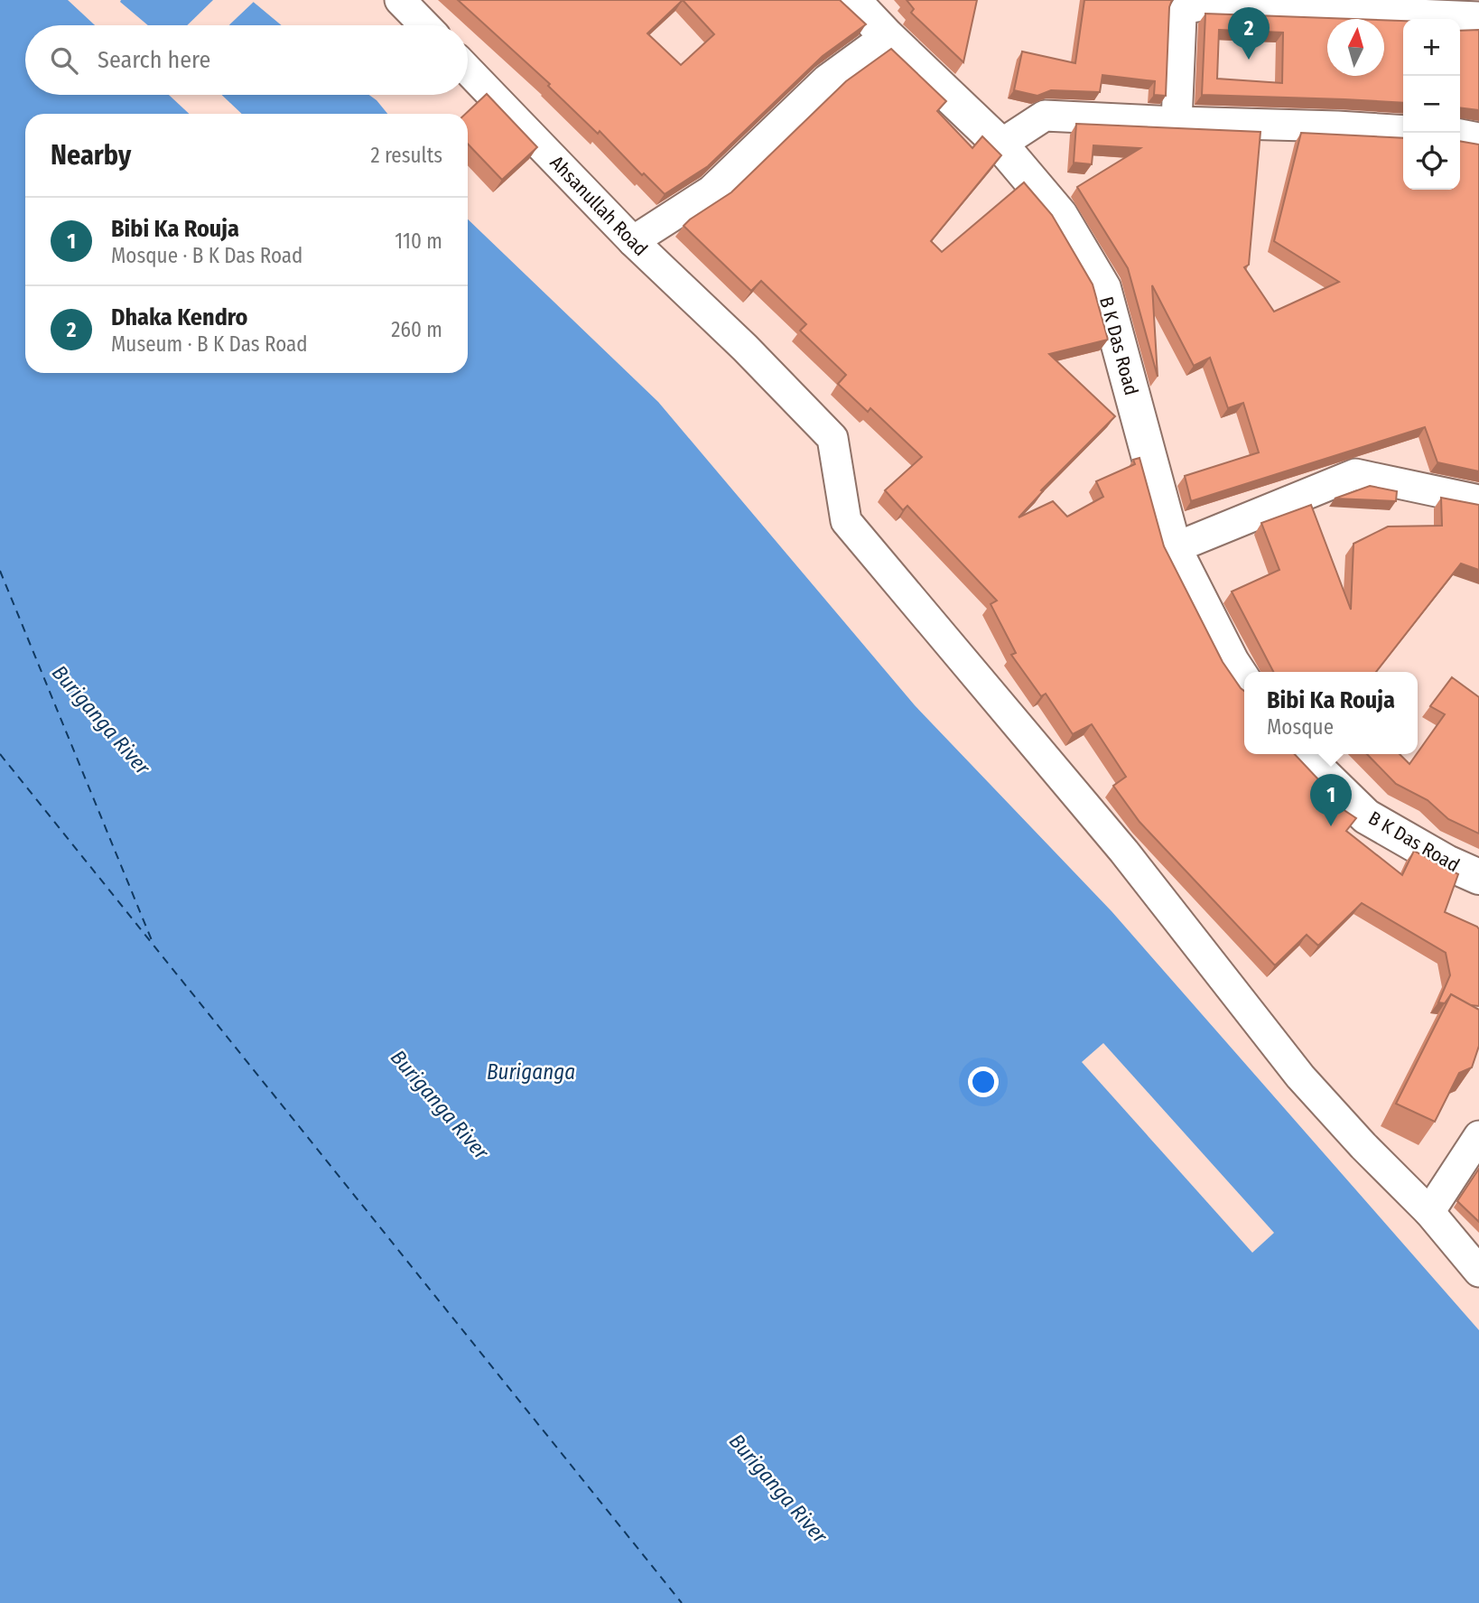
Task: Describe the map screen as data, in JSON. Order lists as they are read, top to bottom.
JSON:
{
  "streets": {
    "street": ["Ahsanullah Road", "B K Das Road"]
  },
  "water": ["Buriganga River", "Buriganga"],
  "north": "top",
  "page": {
    "pins": ["2", "1"],
    "map_buttons": ["+", "−"],
    "search": "Search here",
    "heading": ["Nearby", "2 results"],
    "list": [
      {
        "mark": "1",
        "name": "Bibi Ka Rouja",
        "note": "Mosque · B K Das Road",
        "value": "110 m"
      },
      {
        "mark": "2",
        "name": "Dhaka Kendro",
        "note": "Museum · B K Das Road",
        "value": "260 m"
      }
    ],
    "popup": ["Bibi Ka Rouja", "Mosque"]
  }
}
